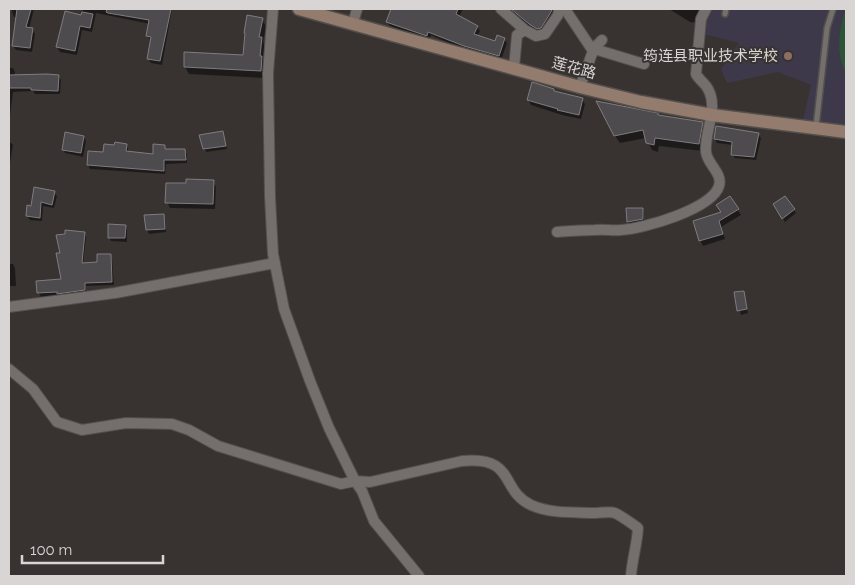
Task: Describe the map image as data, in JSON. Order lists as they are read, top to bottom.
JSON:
{
  "streets": {
    "main road": ["莲花路"]
  },
  "places": ["筠连县职业技术学校"],
  "scale_bar": "100 m"
}
